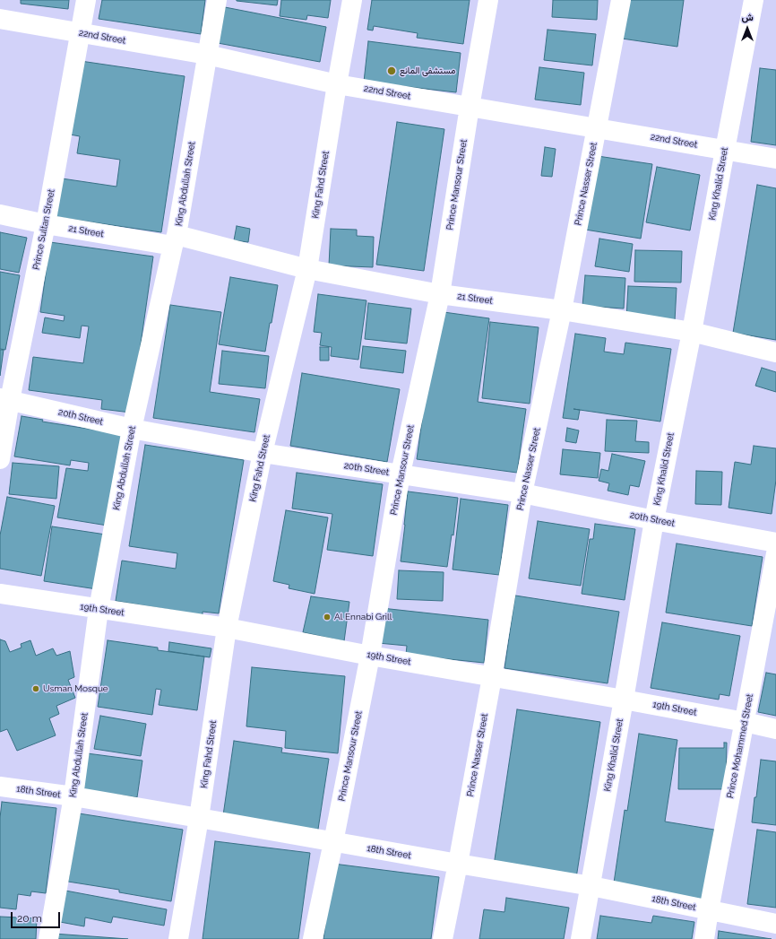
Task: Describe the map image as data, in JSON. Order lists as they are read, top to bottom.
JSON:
{
  "streets": {
    "street": [
      "22nd Street",
      "King Abdullah Street",
      "Prince Nasser Street",
      "King Khalid Street",
      "King Fahd Street",
      "Prince Mansour Street",
      "Prince Sultan Street",
      "21 Street",
      "20th Street",
      "19th Street",
      "Prince Mohammed Street",
      "18th Street"
    ]
  },
  "crossings": [
    ["22nd Street", "King Abdullah Street"],
    ["22nd Street", "Prince Nasser Street"],
    ["22nd Street", "King Khalid Street"],
    ["22nd Street", "King Fahd Street"],
    ["22nd Street", "Prince Mansour Street"],
    ["22nd Street", "Prince Sultan Street"],
    ["King Abdullah Street", "21 Street"],
    ["King Abdullah Street", "20th Street"],
    ["King Abdullah Street", "19th Street"],
    ["King Abdullah Street", "18th Street"],
    ["Prince Nasser Street", "21 Street"],
    ["Prince Nasser Street", "20th Street"],
    ["Prince Nasser Street", "19th Street"],
    ["Prince Nasser Street", "18th Street"],
    ["King Khalid Street", "21 Street"],
    ["King Khalid Street", "20th Street"],
    ["King Khalid Street", "19th Street"],
    ["King Khalid Street", "18th Street"],
    ["King Fahd Street", "21 Street"],
    ["King Fahd Street", "20th Street"],
    ["King Fahd Street", "19th Street"],
    ["King Fahd Street", "18th Street"],
    ["Prince Mansour Street", "21 Street"],
    ["Prince Mansour Street", "20th Street"],
    ["Prince Mansour Street", "19th Street"],
    ["Prince Mansour Street", "18th Street"],
    ["Prince Sultan Street", "21 Street"],
    ["Prince Sultan Street", "20th Street"],
    ["19th Street", "Prince Mohammed Street"],
    ["Prince Mohammed Street", "18th Street"]
  ],
  "places": ["مستشفى المانع", "Al Ennabi Grill", "Usman Mosque"],
  "scale_bar": "20 m",
  "north": "top"
}
